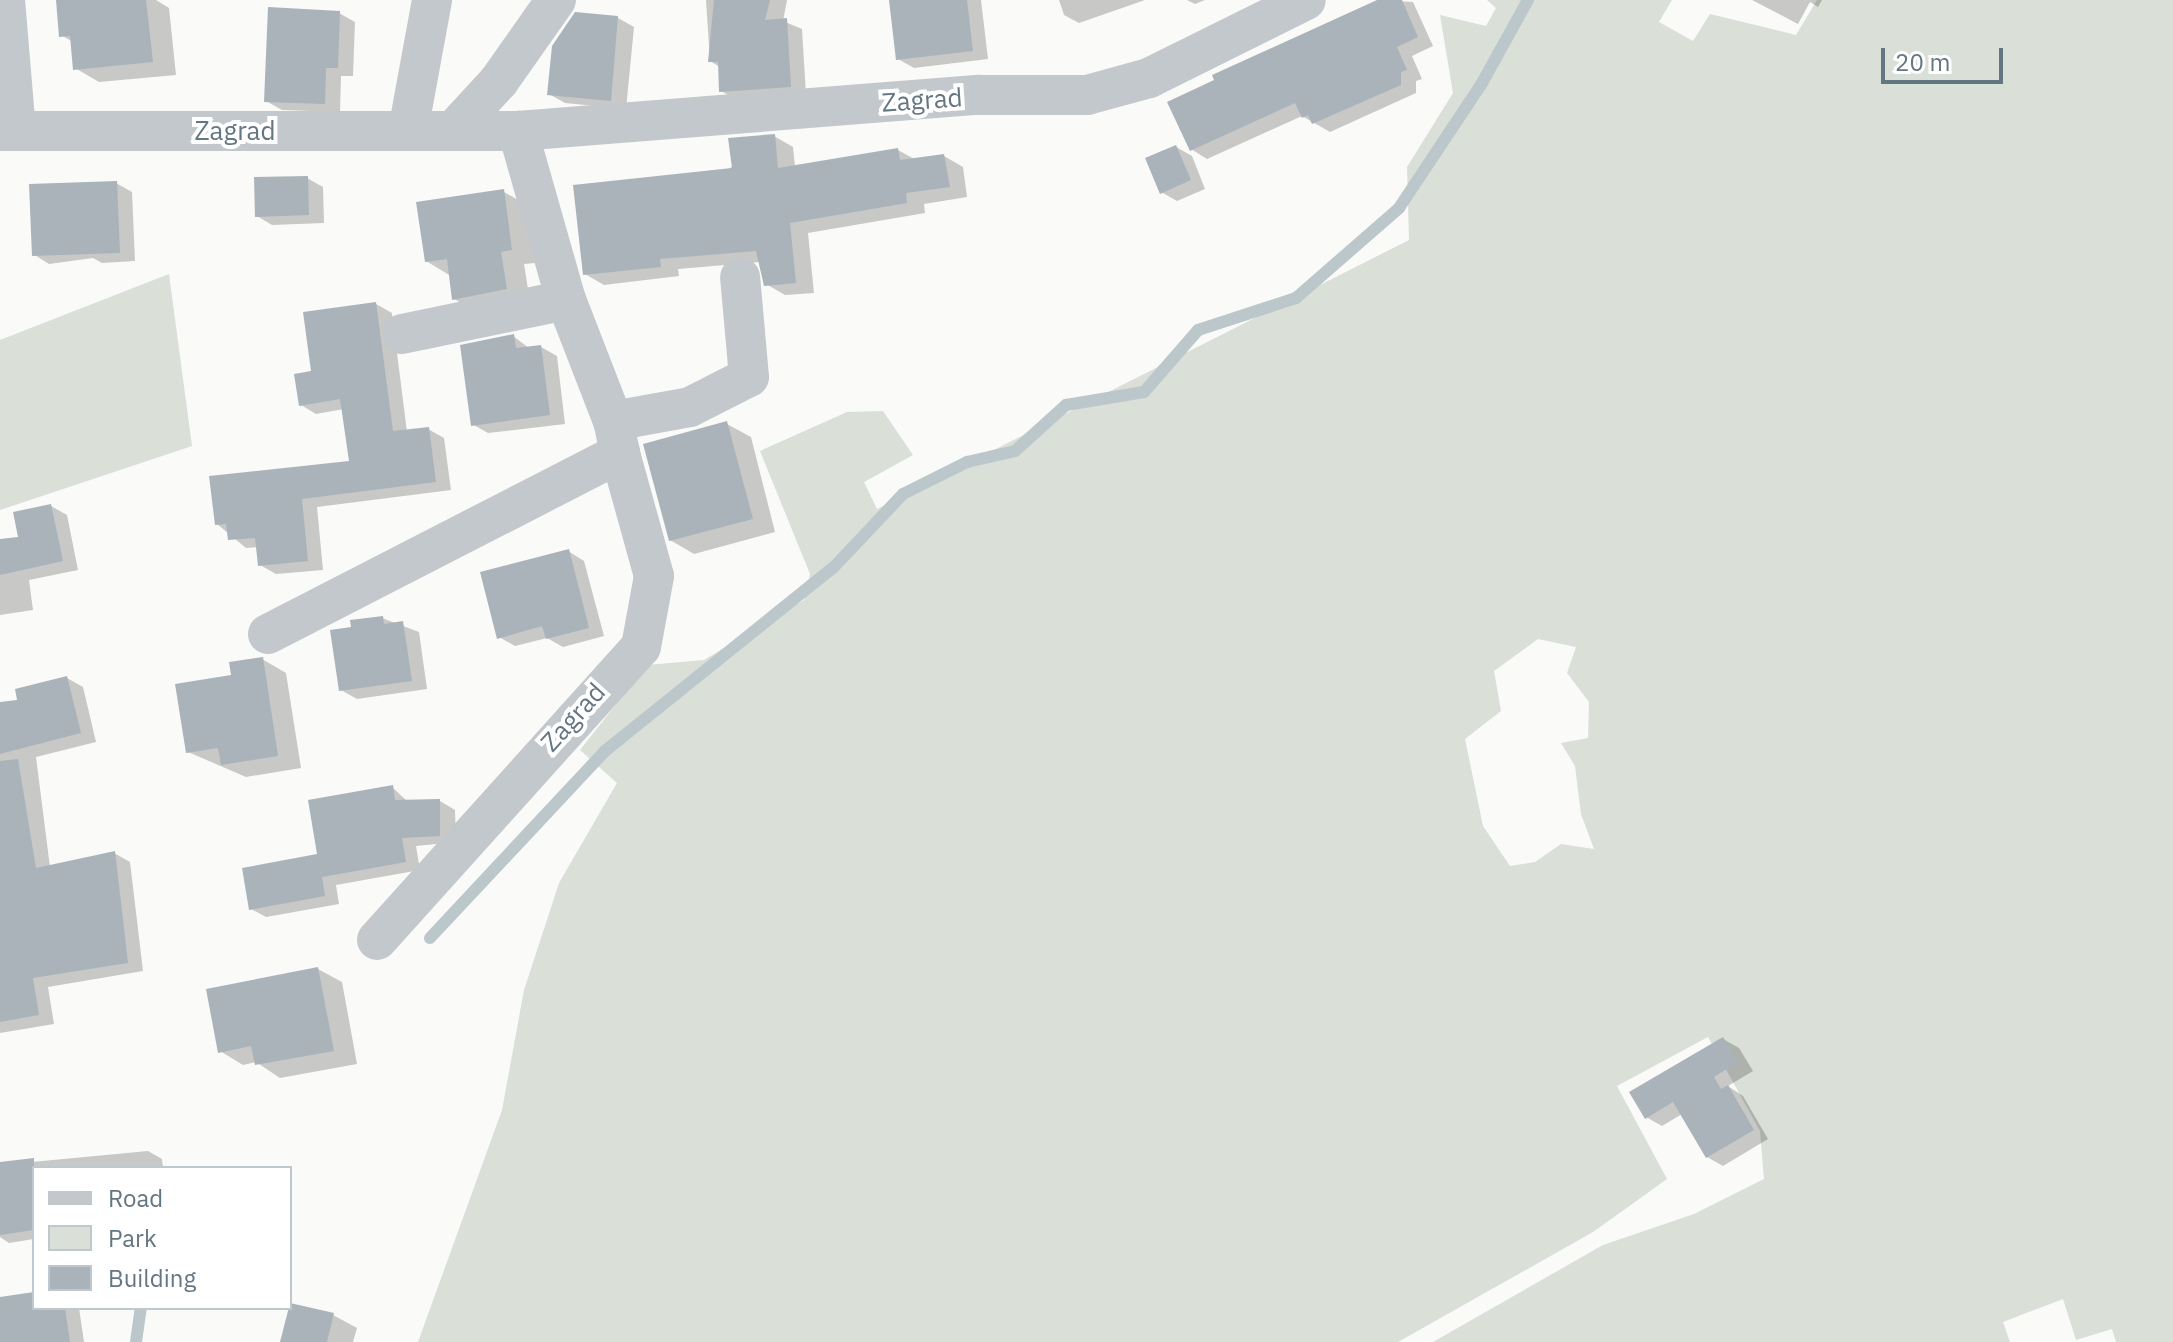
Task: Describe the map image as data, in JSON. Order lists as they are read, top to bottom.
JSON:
{
  "streets": {
    "street": ["Zagrad"]
  },
  "legend": ["Road", "Park", "Building"],
  "scale_bar": "20 m"
}
